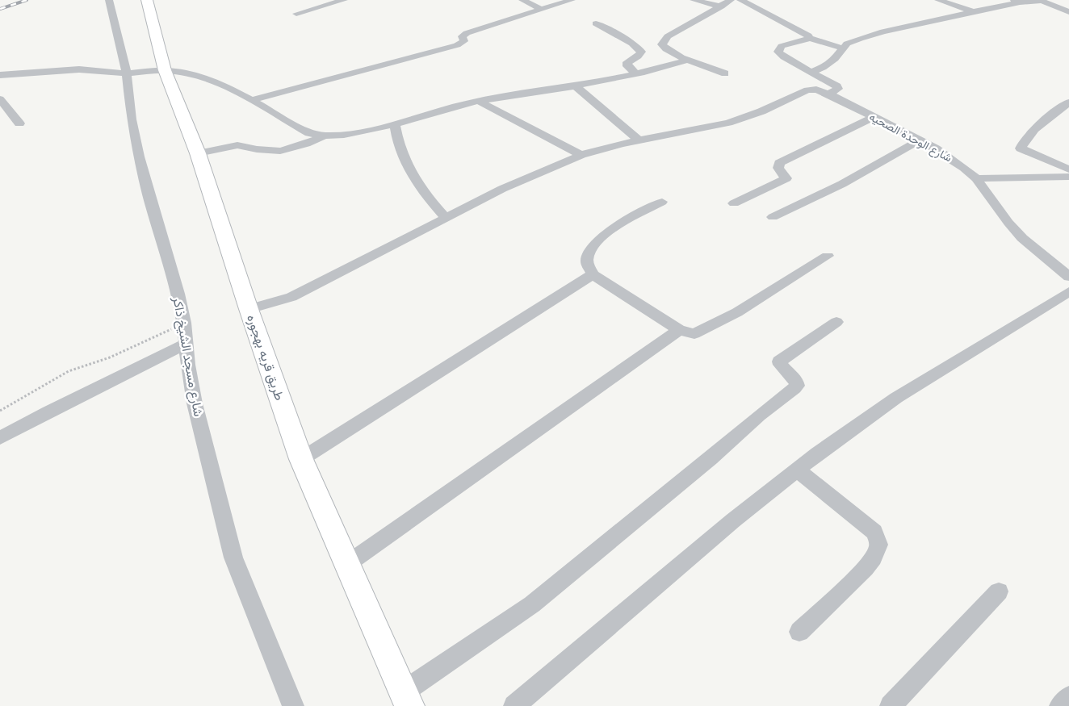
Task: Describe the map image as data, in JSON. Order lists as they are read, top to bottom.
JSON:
{
  "streets": {
    "street": ["شارع الوحدة الصحيه", "شارع مسجد الشيخ ذاكر", "طريق قريه بهجوره"]
  },
  "crossings": [
    ["شارع الوحدة الصحيه", "طريق قريه بهجوره"]
  ]
}
